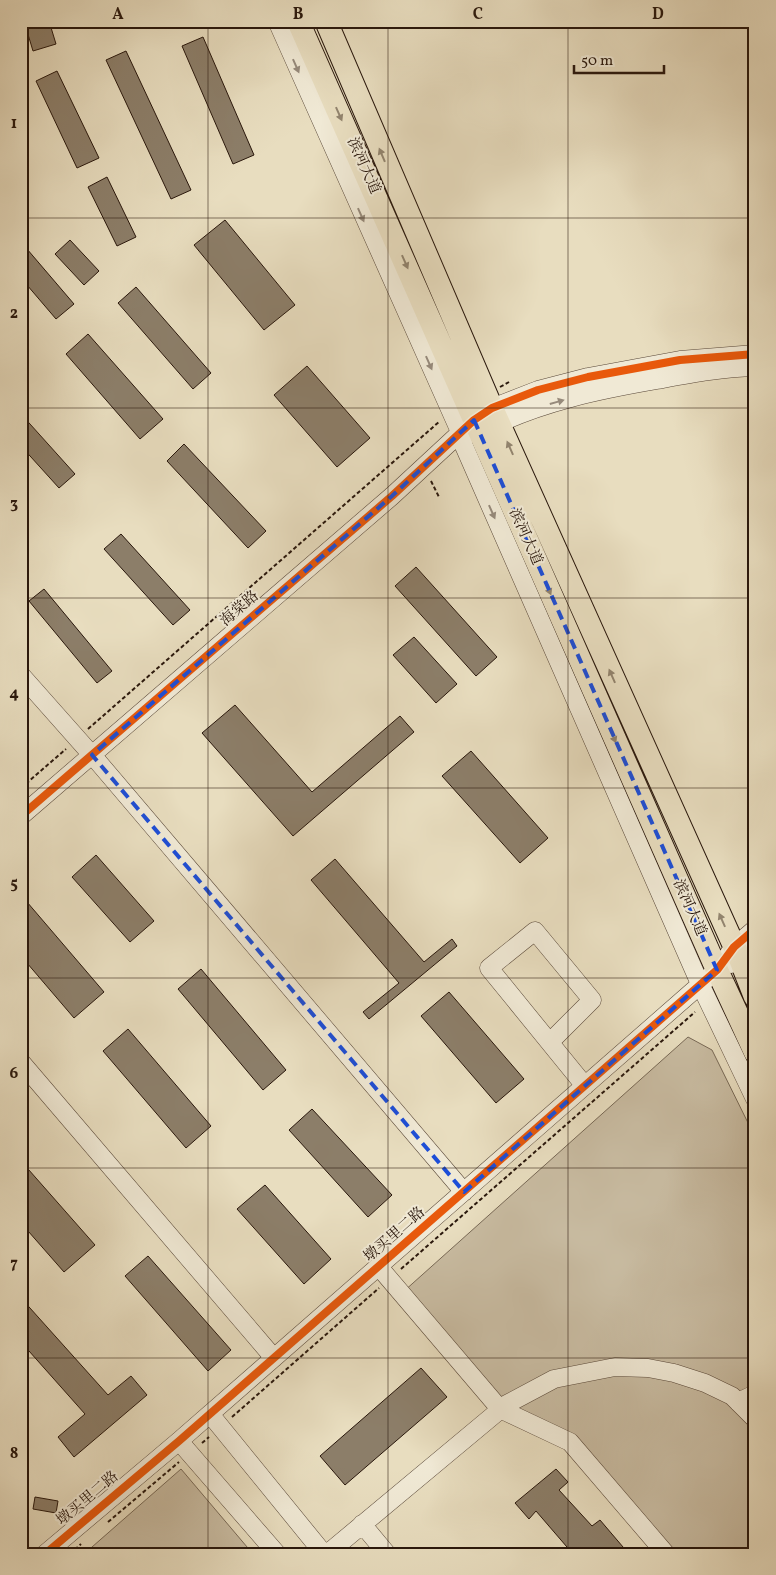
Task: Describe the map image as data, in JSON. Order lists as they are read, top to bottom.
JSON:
{
  "streets": {
    "main road": ["滨河大道"],
    "street": ["海棠路", "墩买里二路"]
  },
  "crossings": [
    ["滨河大道", "海棠路"],
    ["滨河大道", "墩买里二路"]
  ],
  "scale_bar": "50 m",
  "grid": {
    "columns": [
      "A",
      "B",
      "C",
      "D"
    ],
    "rows": [
      "1",
      "2",
      "3",
      "4",
      "5",
      "6",
      "7",
      "8"
    ]
  }
}
